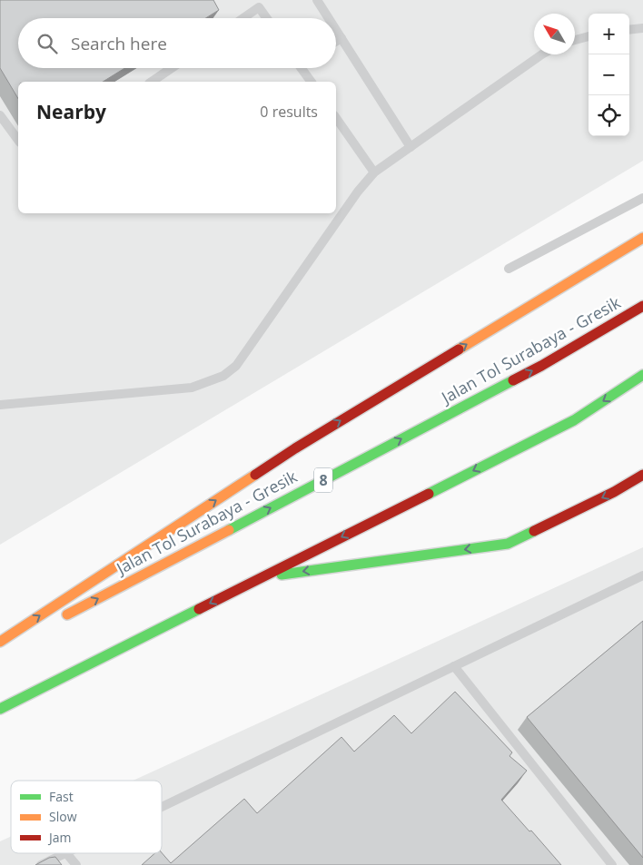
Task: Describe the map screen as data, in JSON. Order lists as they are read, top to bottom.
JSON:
{
  "streets": {
    "highway": ["Jalan Tol Surabaya - Gresik", "8"]
  },
  "legend": ["Fast", "Slow", "Jam"],
  "north": "top left",
  "page": {
    "map_buttons": ["+", "−"],
    "search": "Search here",
    "heading": ["Nearby", "0 results"]
  }
}
